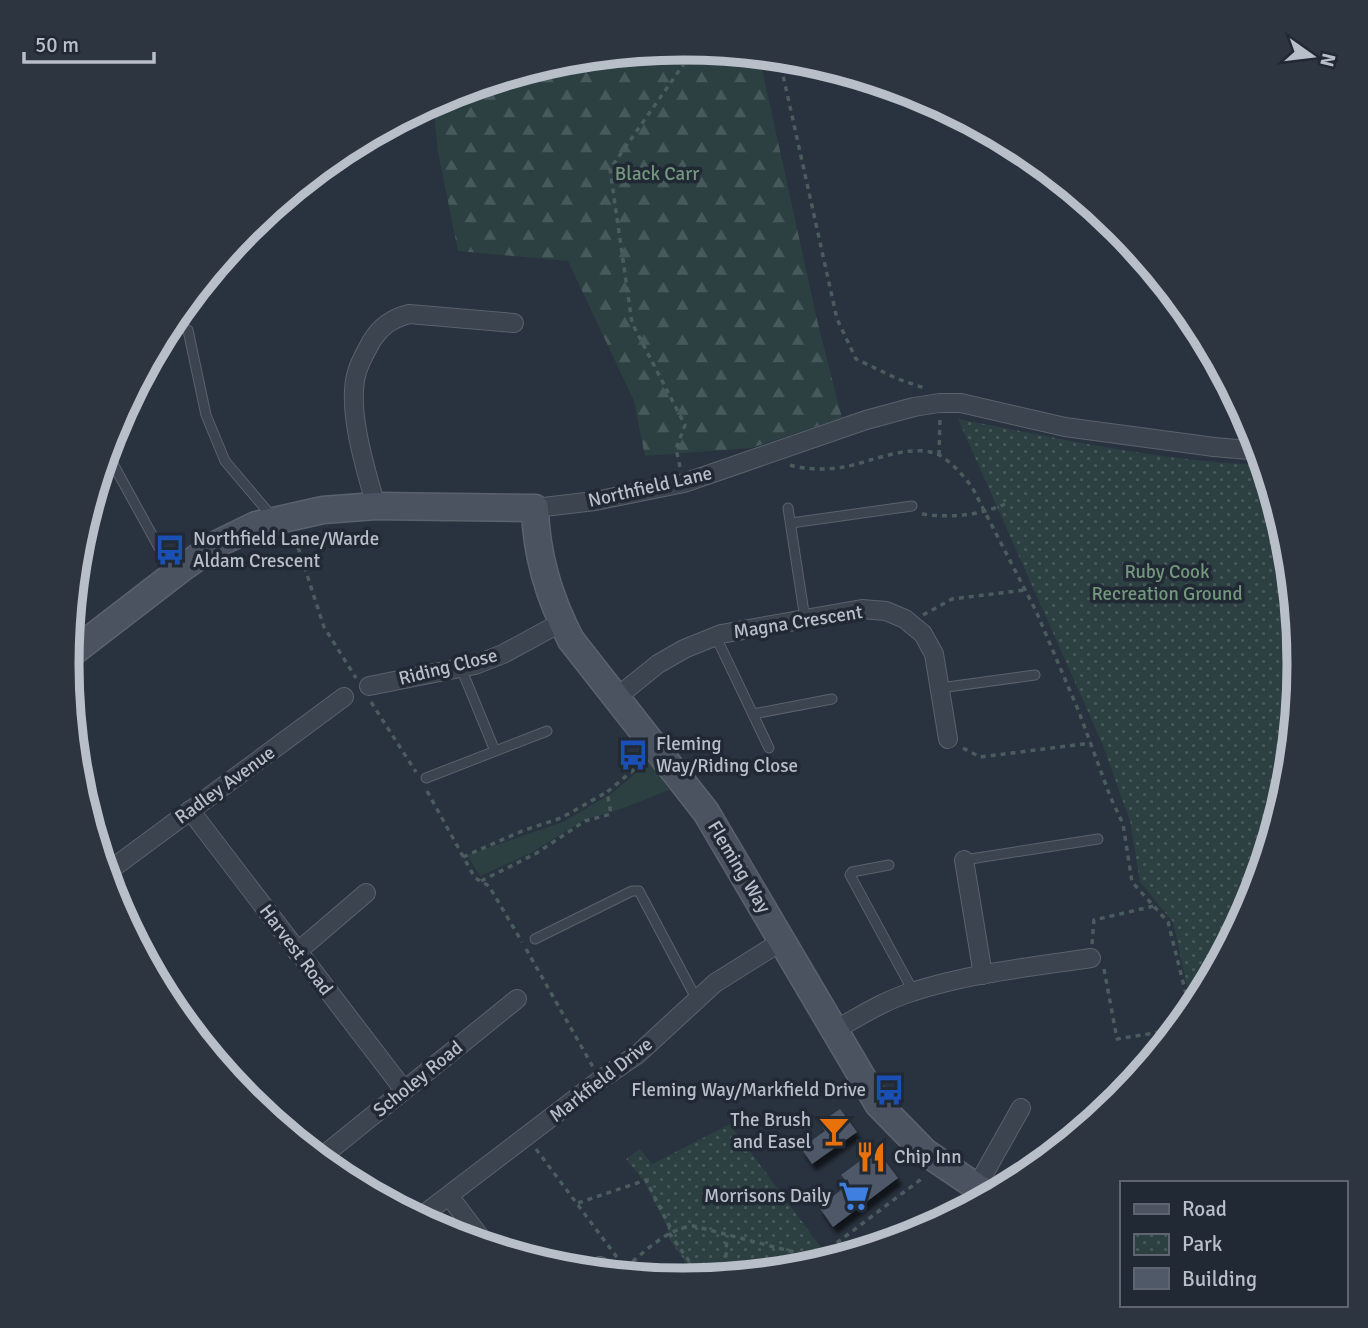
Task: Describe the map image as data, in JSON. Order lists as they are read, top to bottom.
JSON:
{
  "streets": {
    "street": [
      "Northfield Lane",
      "Magna Crescent",
      "Riding Close",
      "Radley Avenue",
      "Fleming Way",
      "Harvest Road",
      "Scholey Road",
      "Markfield Drive"
    ]
  },
  "crossings": [
    ["Northfield Lane", "Fleming Way"],
    ["Magna Crescent", "Fleming Way"],
    ["Riding Close", "Fleming Way"],
    ["Radley Avenue", "Harvest Road"],
    ["Fleming Way", "Markfield Drive"],
    ["Harvest Road", "Scholey Road"]
  ],
  "parks": ["Black Carr", "Ruby Cook Recreation Ground"],
  "places": {
    "bus stop": ["Northfield Lane/Warde Aldam Crescent", "Fleming Way/Riding Close", "Fleming Way/Markfield Drive"],
    "bar": ["The Brush and Easel"],
    "restaurant": ["Chip Inn"],
    "supermarket": ["Morrisons Daily"]
  },
  "legend": ["Road", "Park", "Building"],
  "scale_bar": "50 m",
  "north": "right"
}
